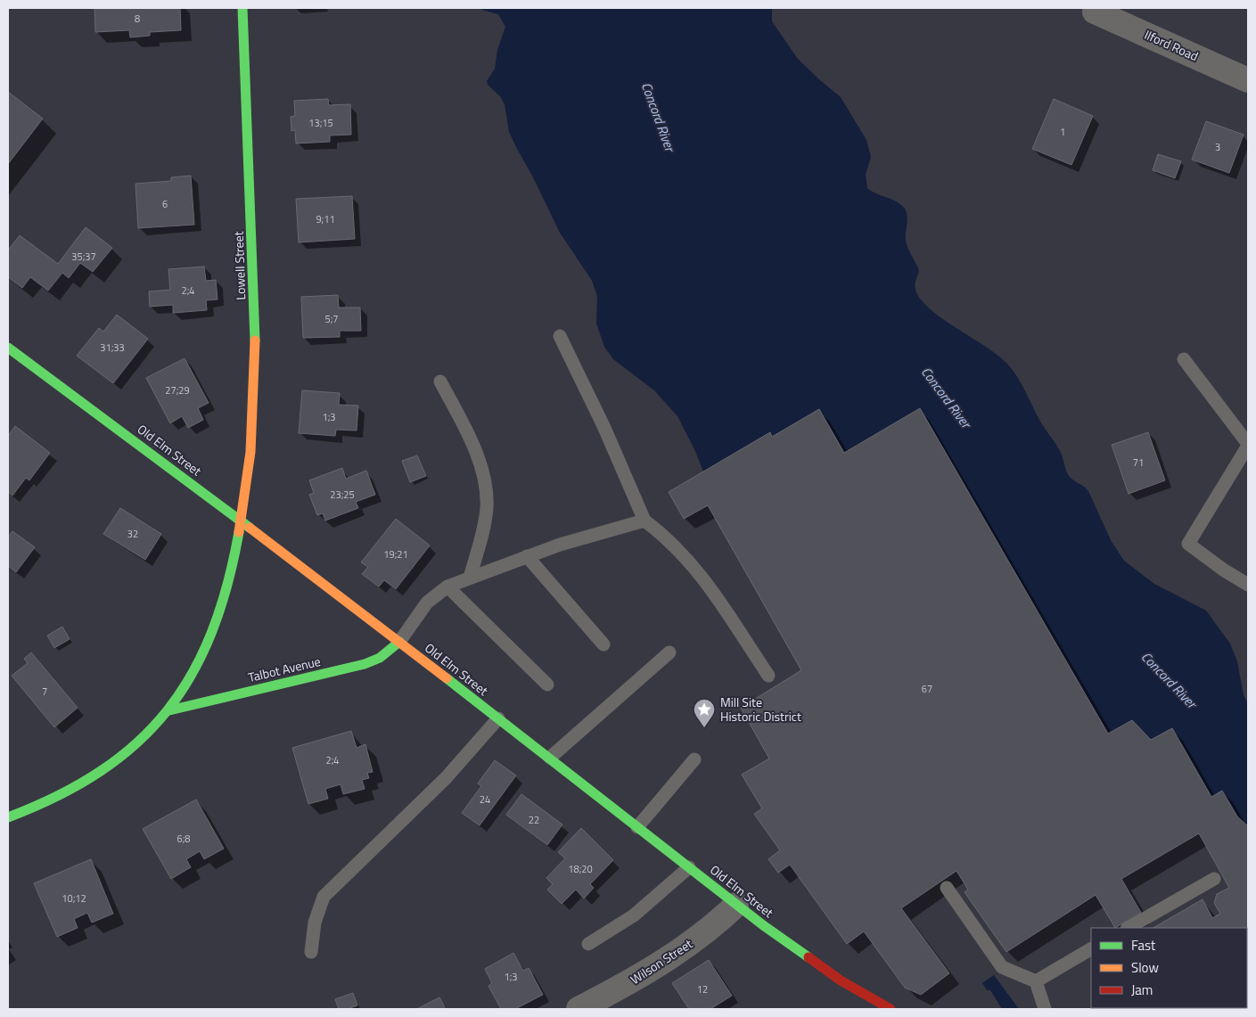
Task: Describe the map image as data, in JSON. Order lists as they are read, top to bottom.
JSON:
{
  "streets": {
    "main road": ["Lowell Street", "Old Elm Street", "Talbot Avenue"],
    "street": ["Ilford Road", "Wilson Street"]
  },
  "crossings": [
    ["Lowell Street", "Old Elm Street"],
    ["Old Elm Street", "Talbot Avenue"],
    ["Old Elm Street", "Wilson Street"]
  ],
  "water": ["Concord River"],
  "places": {
    "place": ["Mill Site Historic District"]
  },
  "house_numbers": [
    "8",
    "13;15",
    "1",
    "3",
    "6",
    "9;11",
    "35;37",
    "2;4",
    "5;7",
    "31;33",
    "27;29",
    "1;3",
    "71",
    "23;25",
    "32",
    "19;21",
    "67",
    "7",
    "2;4",
    "24",
    "22",
    "6;8",
    "18;20",
    "10;12",
    "1;3",
    "12"
  ],
  "legend": ["Fast", "Slow", "Jam"]
}
